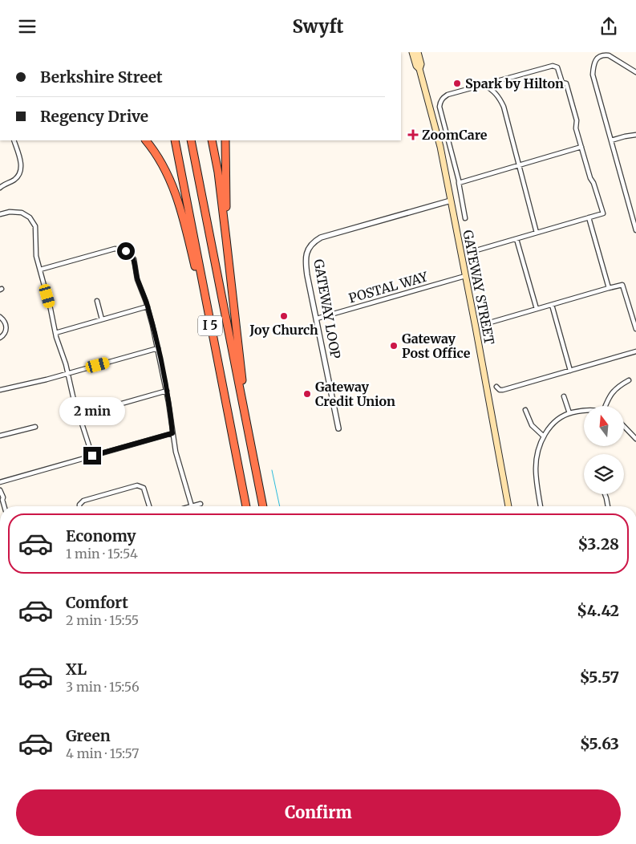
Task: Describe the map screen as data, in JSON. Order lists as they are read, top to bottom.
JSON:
{
  "streets": {
    "highway": ["I 5"],
    "main road": ["GATEWAY STREET"],
    "street": ["POSTAL WAY", "GATEWAY LOOP"]
  },
  "crossings": [
    ["POSTAL WAY", "GATEWAY STREET"],
    ["POSTAL WAY", "GATEWAY LOOP"],
    ["GATEWAY STREET", "GATEWAY LOOP"]
  ],
  "places": {
    "other": [
      "Spark by Hilton",
      "Joy Church",
      "Gateway Post Office",
      "Gateway Credit Union"
    ],
    "health": ["ZoomCare"]
  },
  "north": "top",
  "page": {
    "header": "Swyft",
    "banner": ["Berkshire Street", "Regency Drive"],
    "bubble": "2 min",
    "list": [
      {
        "name": "Economy",
        "note": "1 min · 15:54",
        "value": "$3.28"
      },
      {
        "name": "Comfort",
        "note": "2 min · 15:55",
        "value": "$4.42"
      },
      {
        "name": "XL",
        "note": "3 min · 15:56",
        "value": "$5.57"
      },
      {
        "name": "Green",
        "note": "4 min · 15:57",
        "value": "$5.63"
      }
    ],
    "buttons": "Confirm"
  }
}
